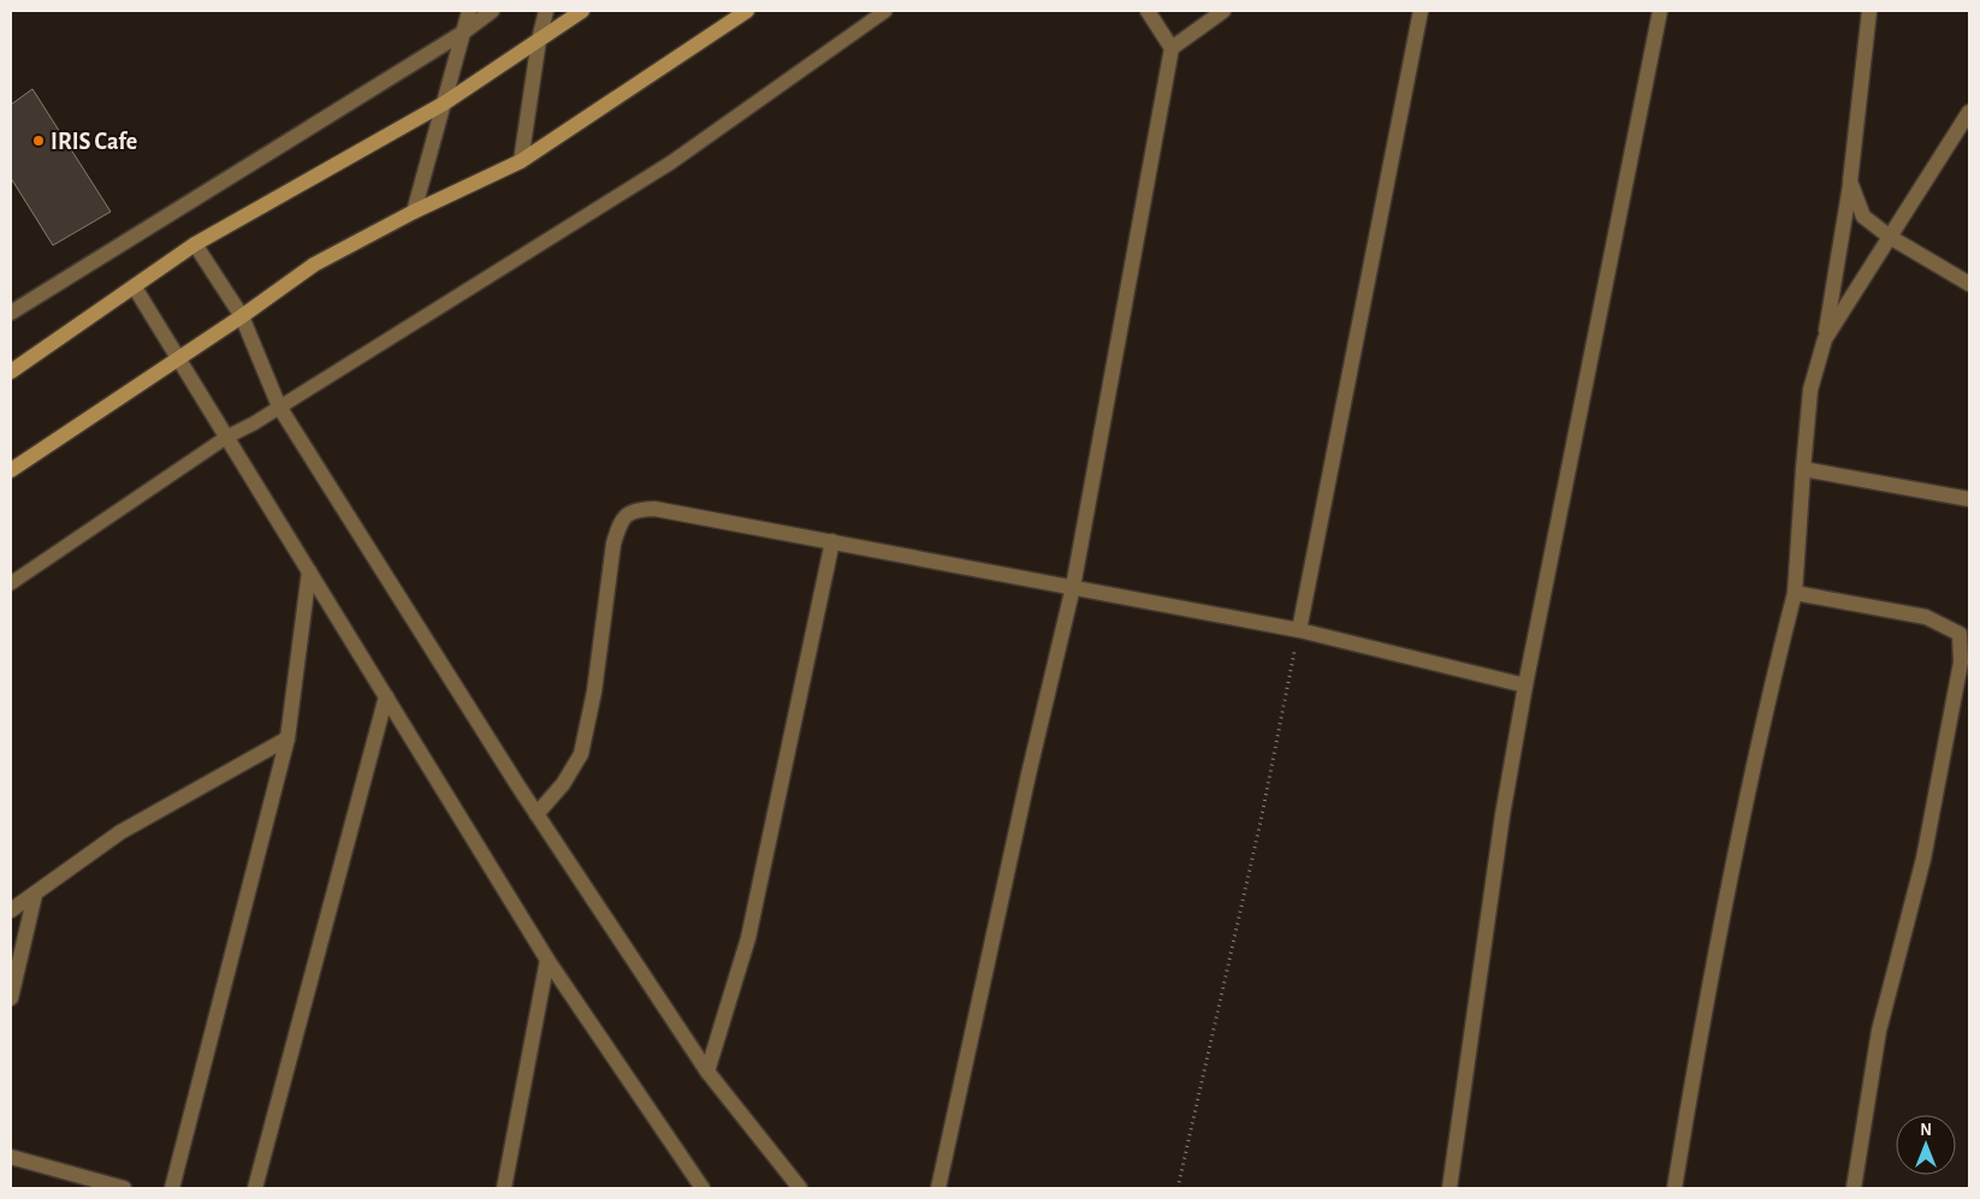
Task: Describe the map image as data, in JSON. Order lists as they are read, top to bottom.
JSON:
{
  "places": ["IRIS Cafe"],
  "north": "top"
}
